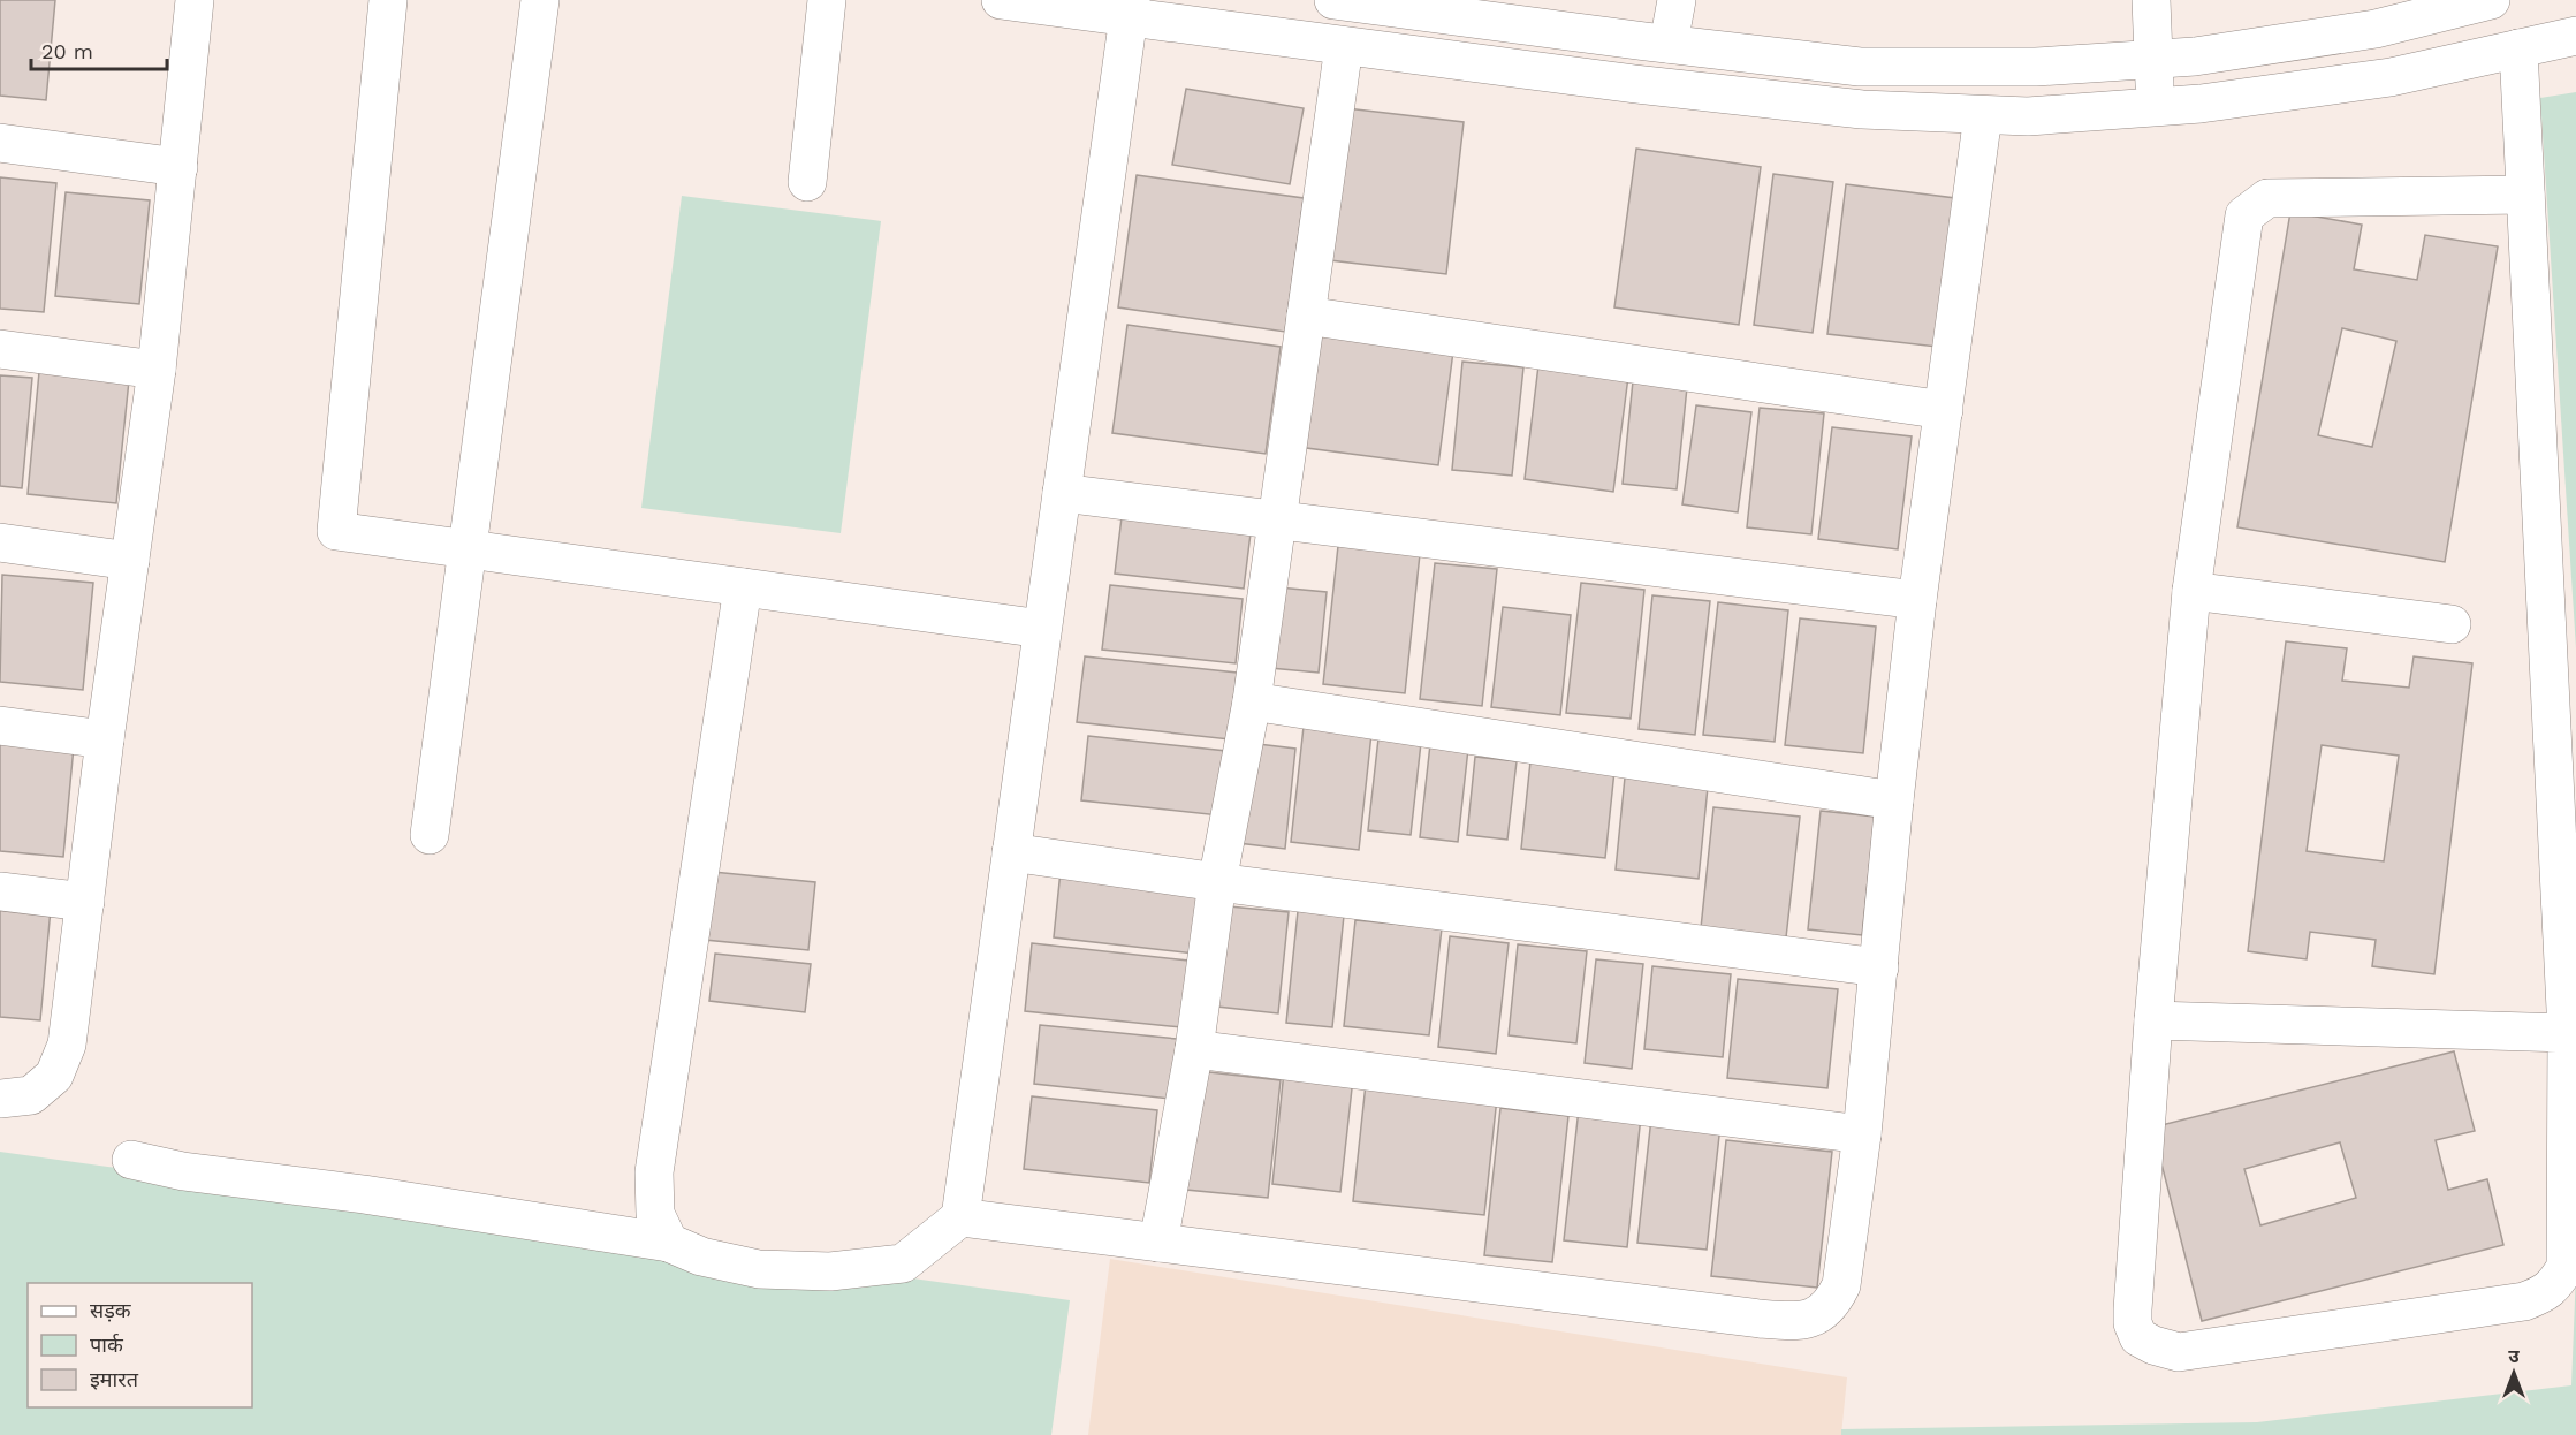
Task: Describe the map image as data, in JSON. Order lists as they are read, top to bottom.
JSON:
{
  "legend": ["सड़क", "पार्क", "इमारत"],
  "scale_bar": "20 m",
  "north": "top"
}
